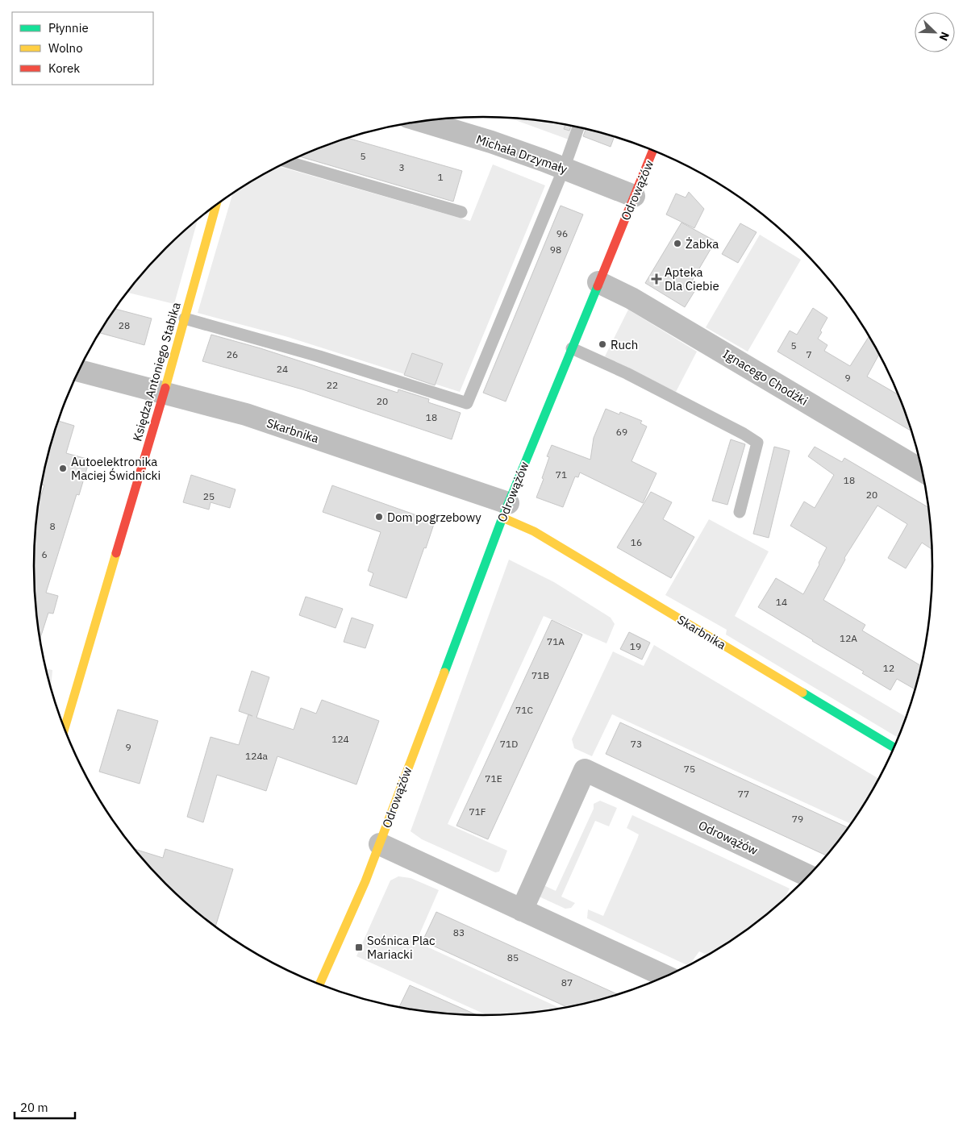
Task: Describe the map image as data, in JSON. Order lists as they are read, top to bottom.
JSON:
{
  "streets": {
    "street": [
      "Michała Drzymały",
      "Odrowążów",
      "Księdza Antoniego Stabika",
      "Ignacego Chodźki",
      "Skarbnika"
    ]
  },
  "crossings": [
    ["Michała Drzymały", "Odrowążów"],
    ["Odrowążów", "Ignacego Chodźki"],
    ["Odrowążów", "Skarbnika"],
    ["Księdza Antoniego Stabika", "Skarbnika"]
  ],
  "places": {
    "other": [
      "Żabka",
      "Ruch",
      "Autoelektronika Maciej Świdnicki",
      "Dom pogrzebowy"
    ],
    "health": ["Apteka Dla Ciebie"],
    "transit": ["Sośnica Plac Mariacki"]
  },
  "house_numbers": [
    "5",
    "3",
    "1",
    "96",
    "98",
    "28",
    "5",
    "26",
    "7",
    "24",
    "9",
    "22",
    "20",
    "18",
    "69",
    "71",
    "18",
    "20",
    "25",
    "8",
    "16",
    "6",
    "14",
    "12A",
    "71A",
    "19",
    "12",
    "71B",
    "71C",
    "124",
    "71D",
    "73",
    "9",
    "124a",
    "75",
    "71E",
    "77",
    "71F",
    "79",
    "83",
    "85",
    "87"
  ],
  "legend": ["Płynnie", "Wolno", "Korek"],
  "scale_bar": "20 m",
  "north": "bottom right"
}
